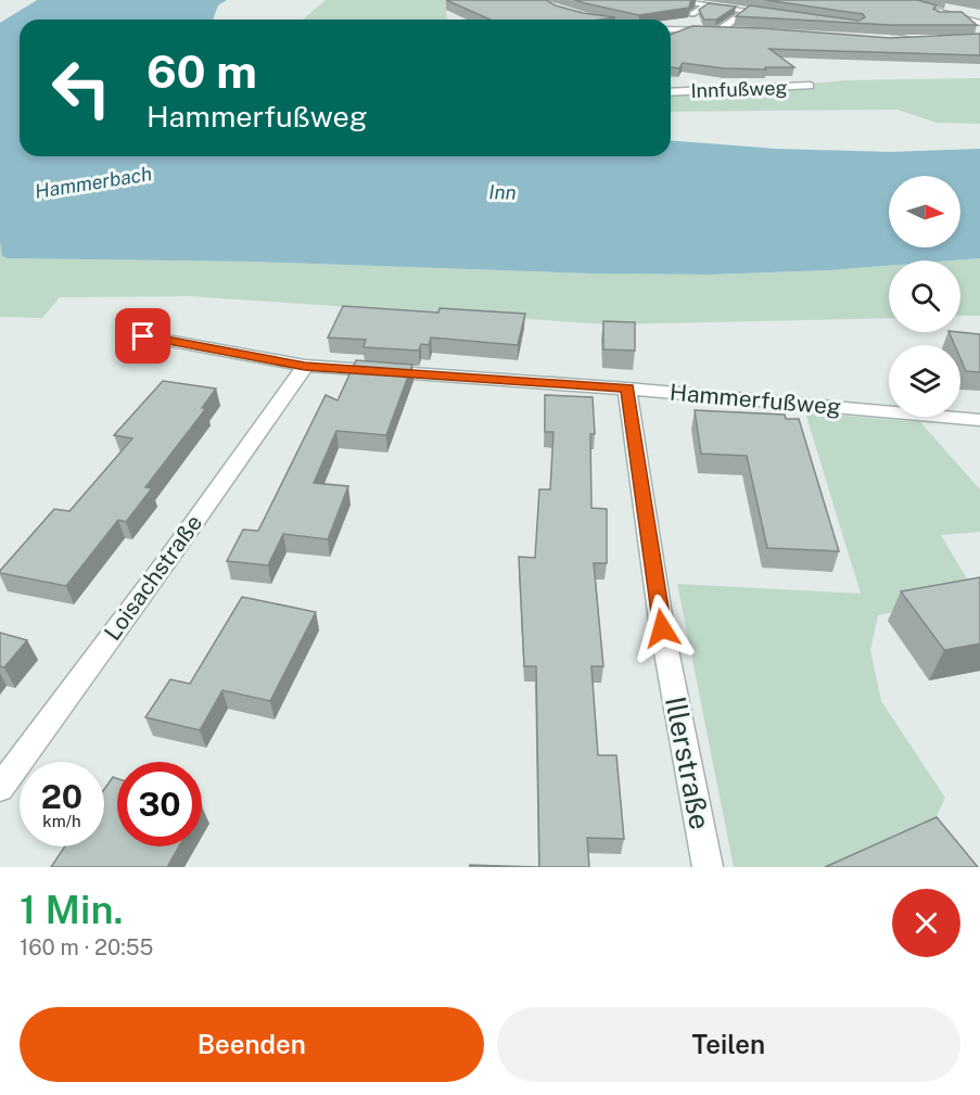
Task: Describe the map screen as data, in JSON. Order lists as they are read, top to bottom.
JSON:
{
  "streets": {
    "street": [
      "Innfußweg",
      "Hammerfußweg",
      "Loisachstraße",
      "Illerstraße"
    ]
  },
  "crossings": [
    ["Hammerfußweg", "Loisachstraße"],
    ["Hammerfußweg", "Illerstraße"]
  ],
  "water": ["Hammerbach", "Inn"],
  "north": "right",
  "page": {
    "turn": ["60 m", "Hammerfußweg"],
    "speed": "20 km/h",
    "limit": "30",
    "heading": ["1 Min.", "160 m · 20:55"],
    "buttons": ["Beenden", "Teilen"]
  }
}
